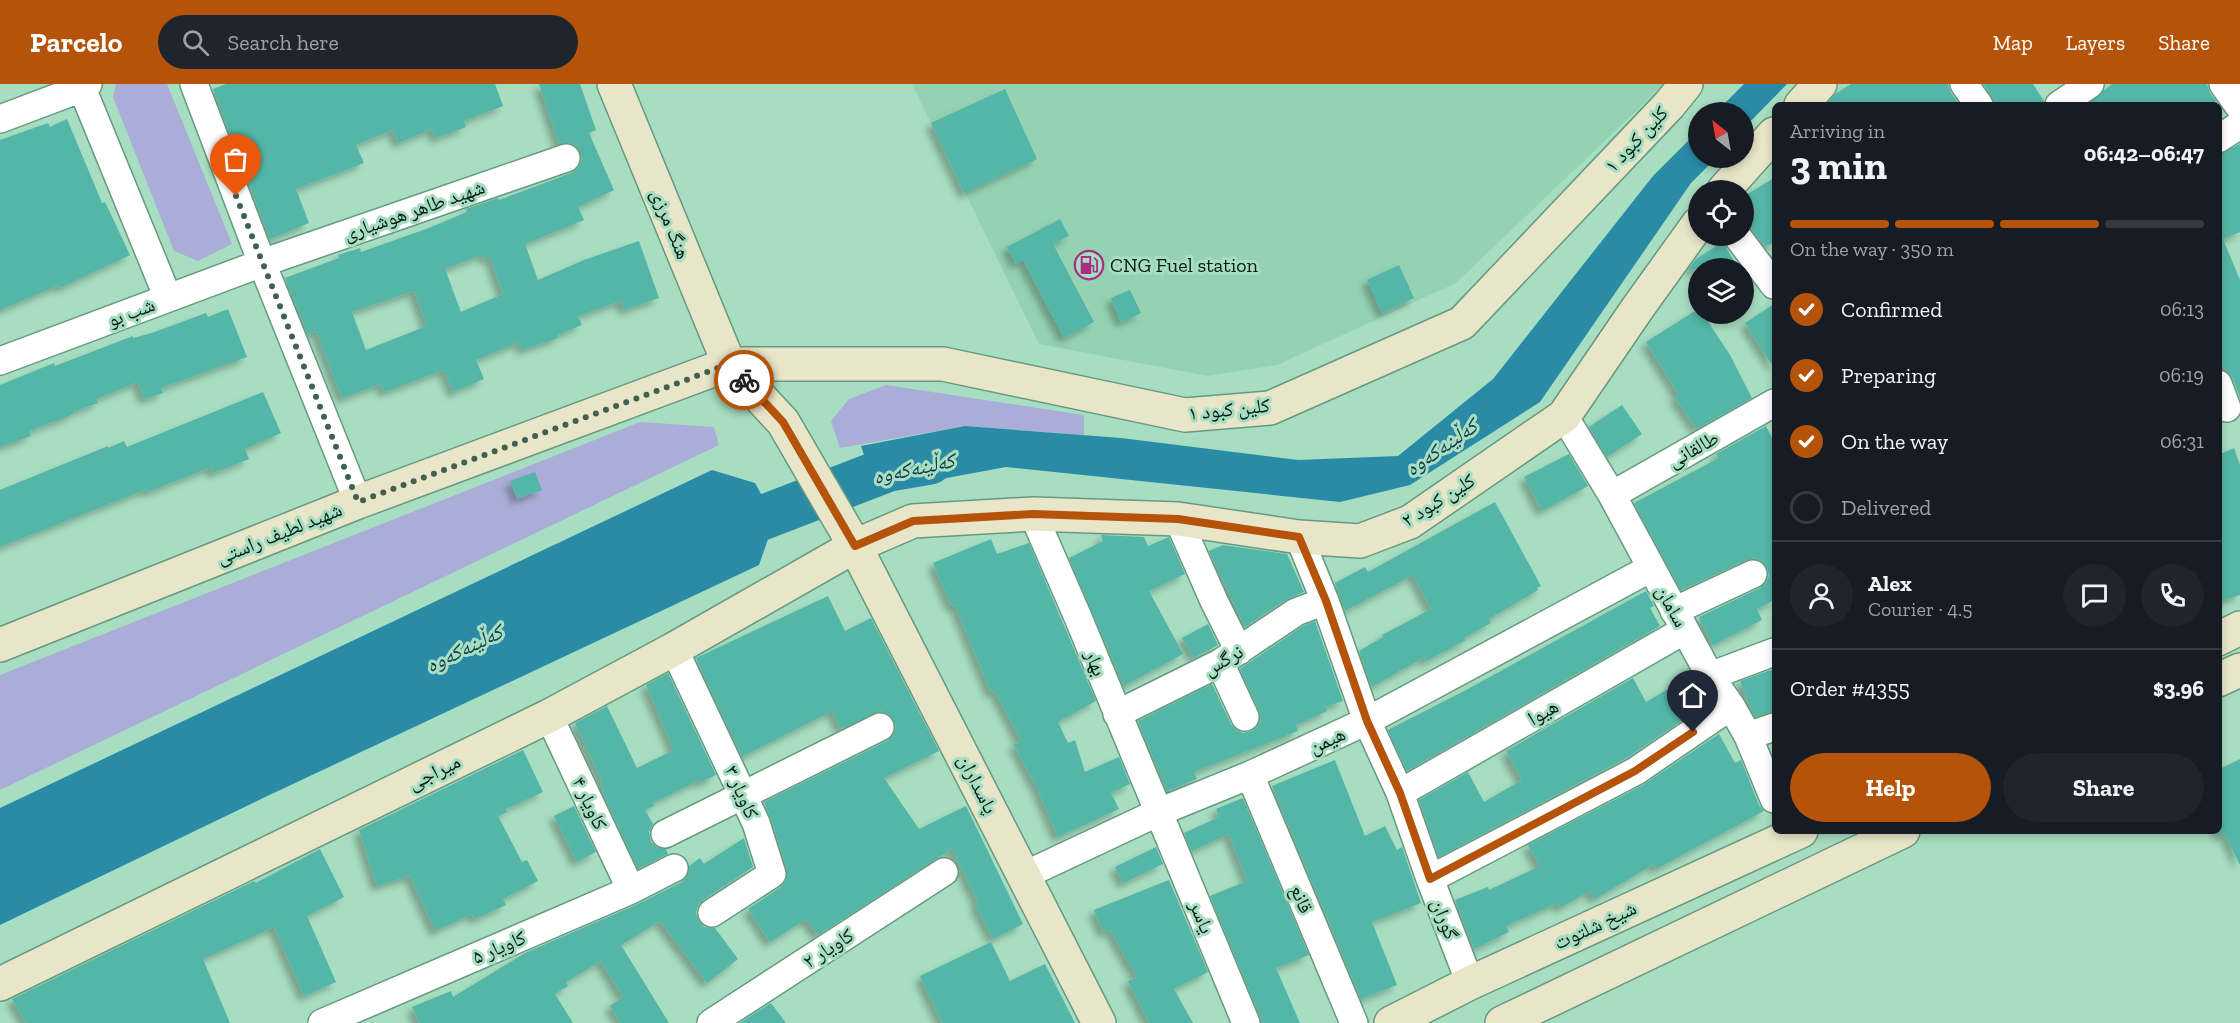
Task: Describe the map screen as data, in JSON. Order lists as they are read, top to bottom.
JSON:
{
  "streets": {
    "street": [
      "کلین کبود ۱",
      "شهید طاهر هوشیاری",
      "هنگ مرزی",
      "شب بو",
      "طالقانی",
      "کلین کبود ۲",
      "شهید لطیف راستی",
      "سامان",
      "نرگس",
      "بهار",
      "هیوا",
      "هیمن",
      "میراجی",
      "پاسداران",
      "کاویار ۳",
      "کاویار ۴",
      "قانع",
      "یاسر",
      "گوران",
      "شیخ شلتوت",
      "کاویار ۵",
      "کاویار ۲"
    ]
  },
  "crossings": [
    ["کلین کبود ۱", "هنگ مرزی"],
    ["کلین کبود ۱", "شهید لطیف راستی"],
    ["کلین کبود ۱", "پاسداران"],
    ["شهید طاهر هوشیاری", "شب بو"],
    ["هنگ مرزی", "شهید لطیف راستی"],
    ["هنگ مرزی", "پاسداران"],
    ["طالقانی", "سامان"],
    ["کلین کبود ۲", "سامان"],
    ["کلین کبود ۲", "بهار"],
    ["کلین کبود ۲", "میراجی"],
    ["کلین کبود ۲", "پاسداران"],
    ["کلین کبود ۲", "گوران"],
    ["شهید لطیف راستی", "پاسداران"],
    ["سامان", "هیوا"],
    ["سامان", "هیمن"],
    ["نرگس", "بهار"],
    ["نرگس", "گوران"],
    ["بهار", "هیمن"],
    ["بهار", "یاسر"],
    ["هیوا", "گوران"],
    ["هیمن", "پاسداران"],
    ["هیمن", "قانع"],
    ["هیمن", "یاسر"],
    ["هیمن", "گوران"],
    ["میراجی", "پاسداران"],
    ["میراجی", "کاویار ۳"],
    ["میراجی", "کاویار ۴"],
    ["کاویار ۴", "کاویار ۵"],
    ["گوران", "شیخ شلتوت"]
  ],
  "water": ["کەڵینەکەوە"],
  "places": {
    "fuel station": ["CNG Fuel station"]
  },
  "north": "top left",
  "page": {
    "header": "Parcelo",
    "search": "Search here",
    "nav": ["Map", "Layers", "Share"],
    "heading": ["3 min", "Arriving in", "06:42–06:47"],
    "panel": [
      "Alex",
      "Courier · 4.5",
      "Order #4355",
      "$3.96"
    ],
    "bar": "On the way · 350 m",
    "list": [
      ["Confirmed", "06:13"],
      ["Preparing", "06:19"],
      ["On the way", "06:31"],
      "Delivered"
    ],
    "buttons": ["Help", "Share"]
  }
}
